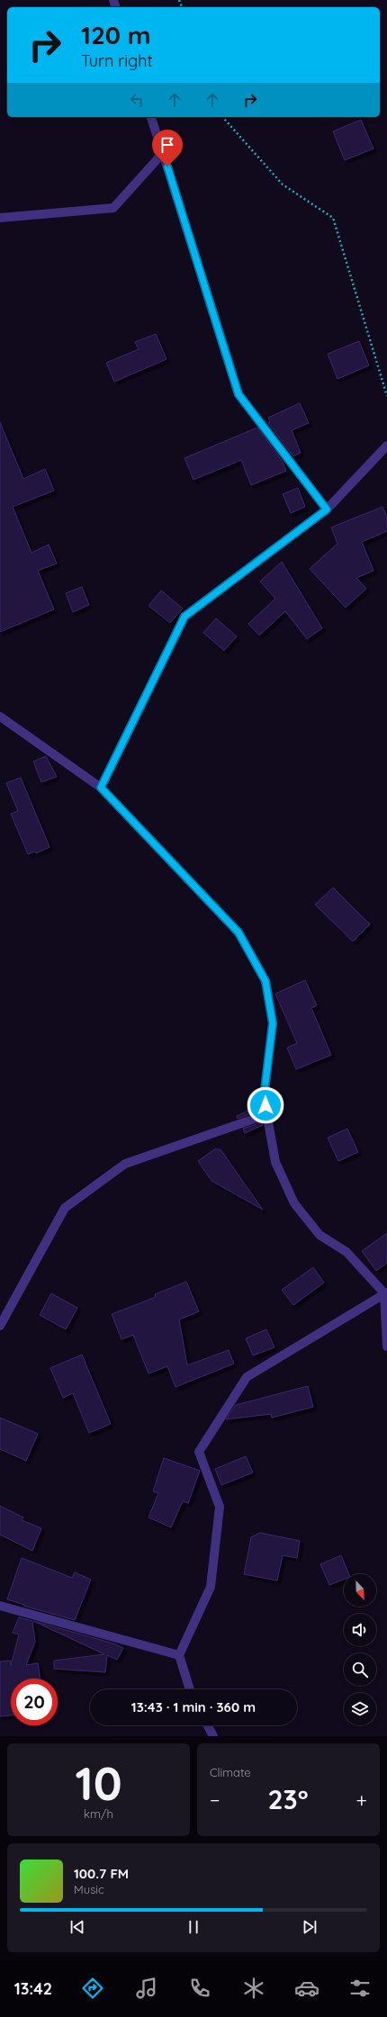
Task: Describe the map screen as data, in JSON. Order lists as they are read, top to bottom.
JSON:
{
  "north": "bottom right",
  "page": {
    "turn": ["120 m", "Turn right"],
    "limit": "20",
    "trip": "13:43 · 1 min · 360 m",
    "tile": [
      ["10", "km/h"],
      "Climate"
    ],
    "heat": ["−", "23°", "+"],
    "song": ["100.7 FM", "Music"],
    "tabs": "13:42"
  }
}
